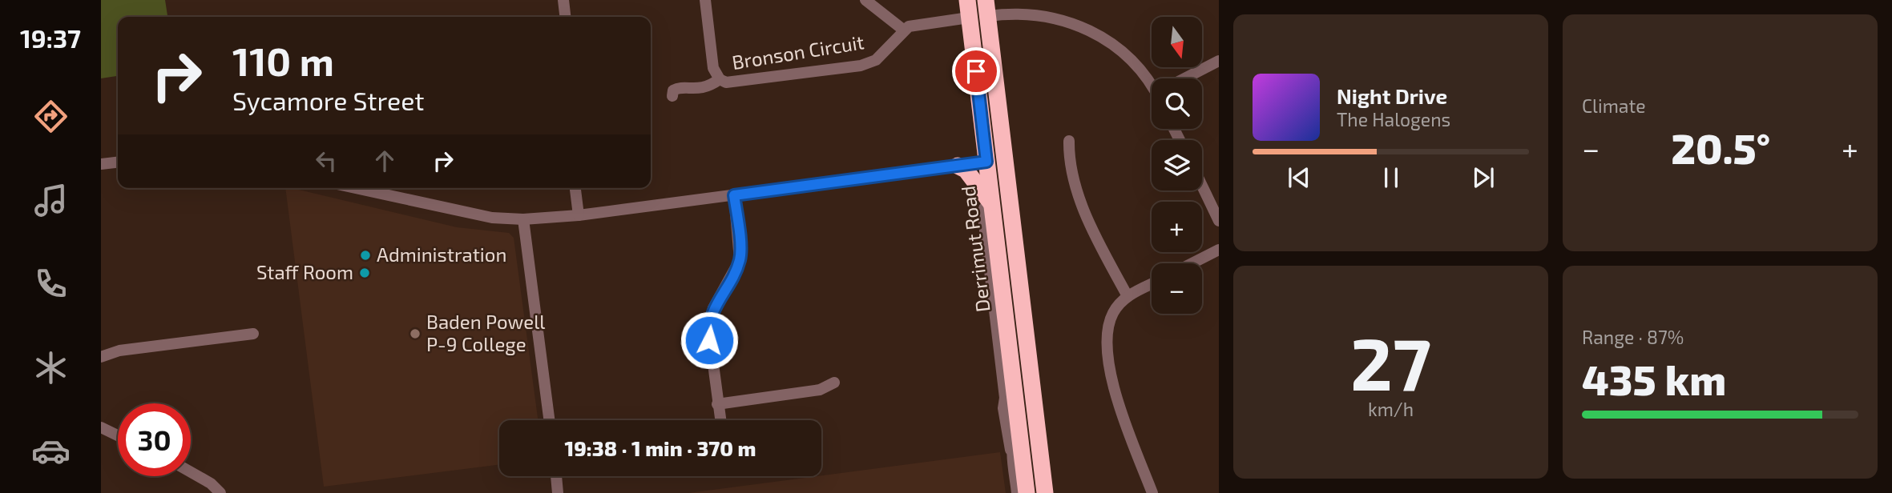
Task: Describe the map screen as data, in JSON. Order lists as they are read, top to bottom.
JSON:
{
  "streets": {
    "highway": ["Derrimut Road"],
    "street": ["Bronson Circuit"]
  },
  "places": ["Administration", "Staff Room", "Baden Powell P-9 College"],
  "north": "bottom",
  "page": {
    "tabs": "19:37",
    "tile": [
      "Climate",
      ["27", "km/h"],
      ["Range · 87%", "435 km"]
    ],
    "map_buttons": ["+", "−"],
    "turn": ["110 m", "Sycamore Street"],
    "song": ["Night Drive", "The Halogens"],
    "heat": ["−", "20.5°", "+"],
    "limit": "30",
    "trip": "19:38 · 1 min · 370 m"
  }
}
